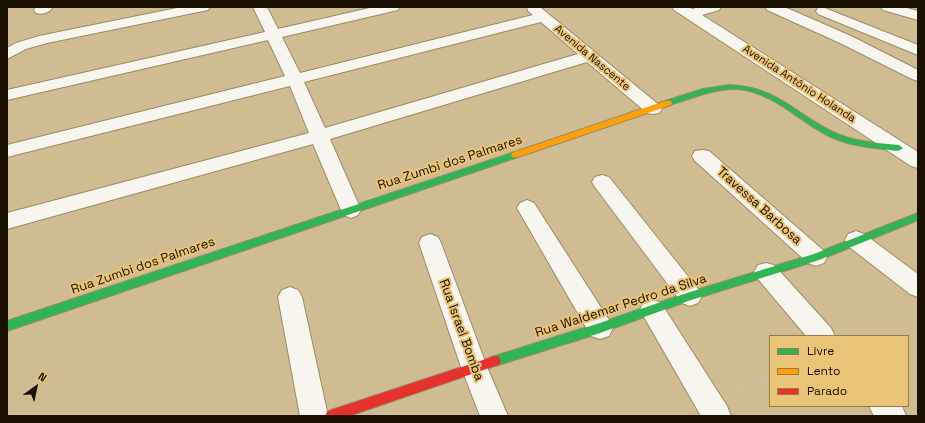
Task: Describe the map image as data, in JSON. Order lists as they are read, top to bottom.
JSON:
{
  "streets": {
    "street": [
      "Avenida Nascente",
      "Avenida Antônio Holanda",
      "Rua Zumbi dos Palmares",
      "Travessa Barbosa",
      "Rua Waldemar Pedro da Silva",
      "Rua Israel Bomba"
    ]
  },
  "crossings": [
    ["Avenida Nascente", "Rua Zumbi dos Palmares"],
    ["Avenida Antônio Holanda", "Rua Zumbi dos Palmares"],
    ["Travessa Barbosa", "Rua Waldemar Pedro da Silva"],
    ["Rua Waldemar Pedro da Silva", "Rua Israel Bomba"]
  ],
  "legend": ["Livre", "Lento", "Parado"],
  "north": "top right"
}
